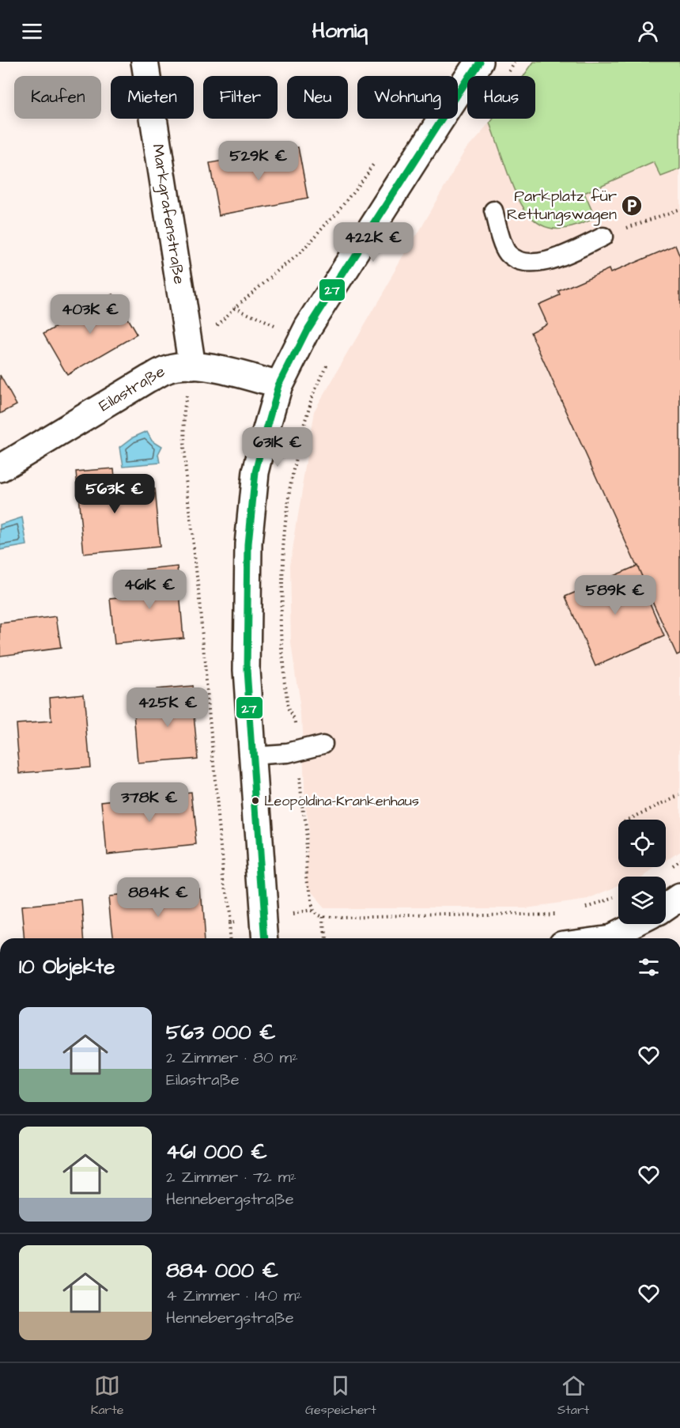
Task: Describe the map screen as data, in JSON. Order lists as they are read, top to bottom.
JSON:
{
  "streets": {
    "street": ["Markgrafenstraße", "Eilastraße"]
  },
  "crossings": [
    ["Markgrafenstraße", "Eilastraße"]
  ],
  "places": {
    "parking": ["Parkplatz für Rettungswagen"],
    "other": ["Leopoldina-Krankenhaus"]
  },
  "lines": ["transit line 27"],
  "page": {
    "header": "Homiq",
    "chip": [
      "Kaufen",
      "Mieten",
      "Filter",
      "Neu",
      "Wohnung",
      "Haus"
    ],
    "price": [
      "529K €",
      "422K €",
      "403K €",
      "631K €",
      "563K €",
      "461K €",
      "589K €",
      "425K €",
      "378K €",
      "884K €"
    ],
    "heading": "10 Objekte",
    "list": [
      {
        "name": "563 000 €",
        "note": "2 Zimmer · 80 m² · Eilastraße"
      },
      {
        "name": "461 000 €",
        "note": "2 Zimmer · 72 m² · Hennebergstraße"
      },
      {
        "name": "884 000 €",
        "note": "4 Zimmer · 140 m² · Hennebergstraße"
      }
    ],
    "tabs": ["Karte", "Gespeichert", "Start"]
  }
}
